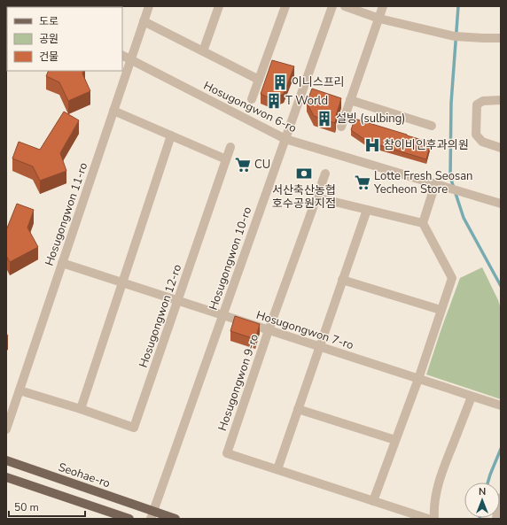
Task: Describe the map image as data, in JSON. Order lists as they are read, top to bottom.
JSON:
{
  "streets": {
    "main road": ["Seohae-ro"],
    "street": [
      "Hosugongwon 6-ro",
      "Hosugongwon 11-ro",
      "Hosugongwon 10-ro",
      "Hosugongwon 12-ro",
      "Hosugongwon 7-ro",
      "Hosugongwon 9-ro"
    ]
  },
  "crossings": [
    ["Hosugongwon 6-ro", "Hosugongwon 11-ro"],
    ["Hosugongwon 6-ro", "Hosugongwon 10-ro"],
    ["Hosugongwon 11-ro", "Hosugongwon 12-ro"],
    ["Hosugongwon 11-ro", "Hosugongwon 7-ro"],
    ["Hosugongwon 10-ro", "Hosugongwon 7-ro"],
    ["Hosugongwon 10-ro", "Seohae-ro"],
    ["Hosugongwon 12-ro", "Hosugongwon 7-ro"],
    ["Hosugongwon 7-ro", "Hosugongwon 9-ro"]
  ],
  "places": {
    "building": ["이니스프리", "T World", "설빙 (sulbing)"],
    "hospital": ["참이비인후과의원"],
    "supermarket": ["CU", "Lotte Fresh Seosan Yecheon Store"],
    "bank": ["서산축산농협 호수공원지점"]
  },
  "legend": ["도로", "공원", "건물"],
  "scale_bar": "50 m",
  "north": "top"
}
